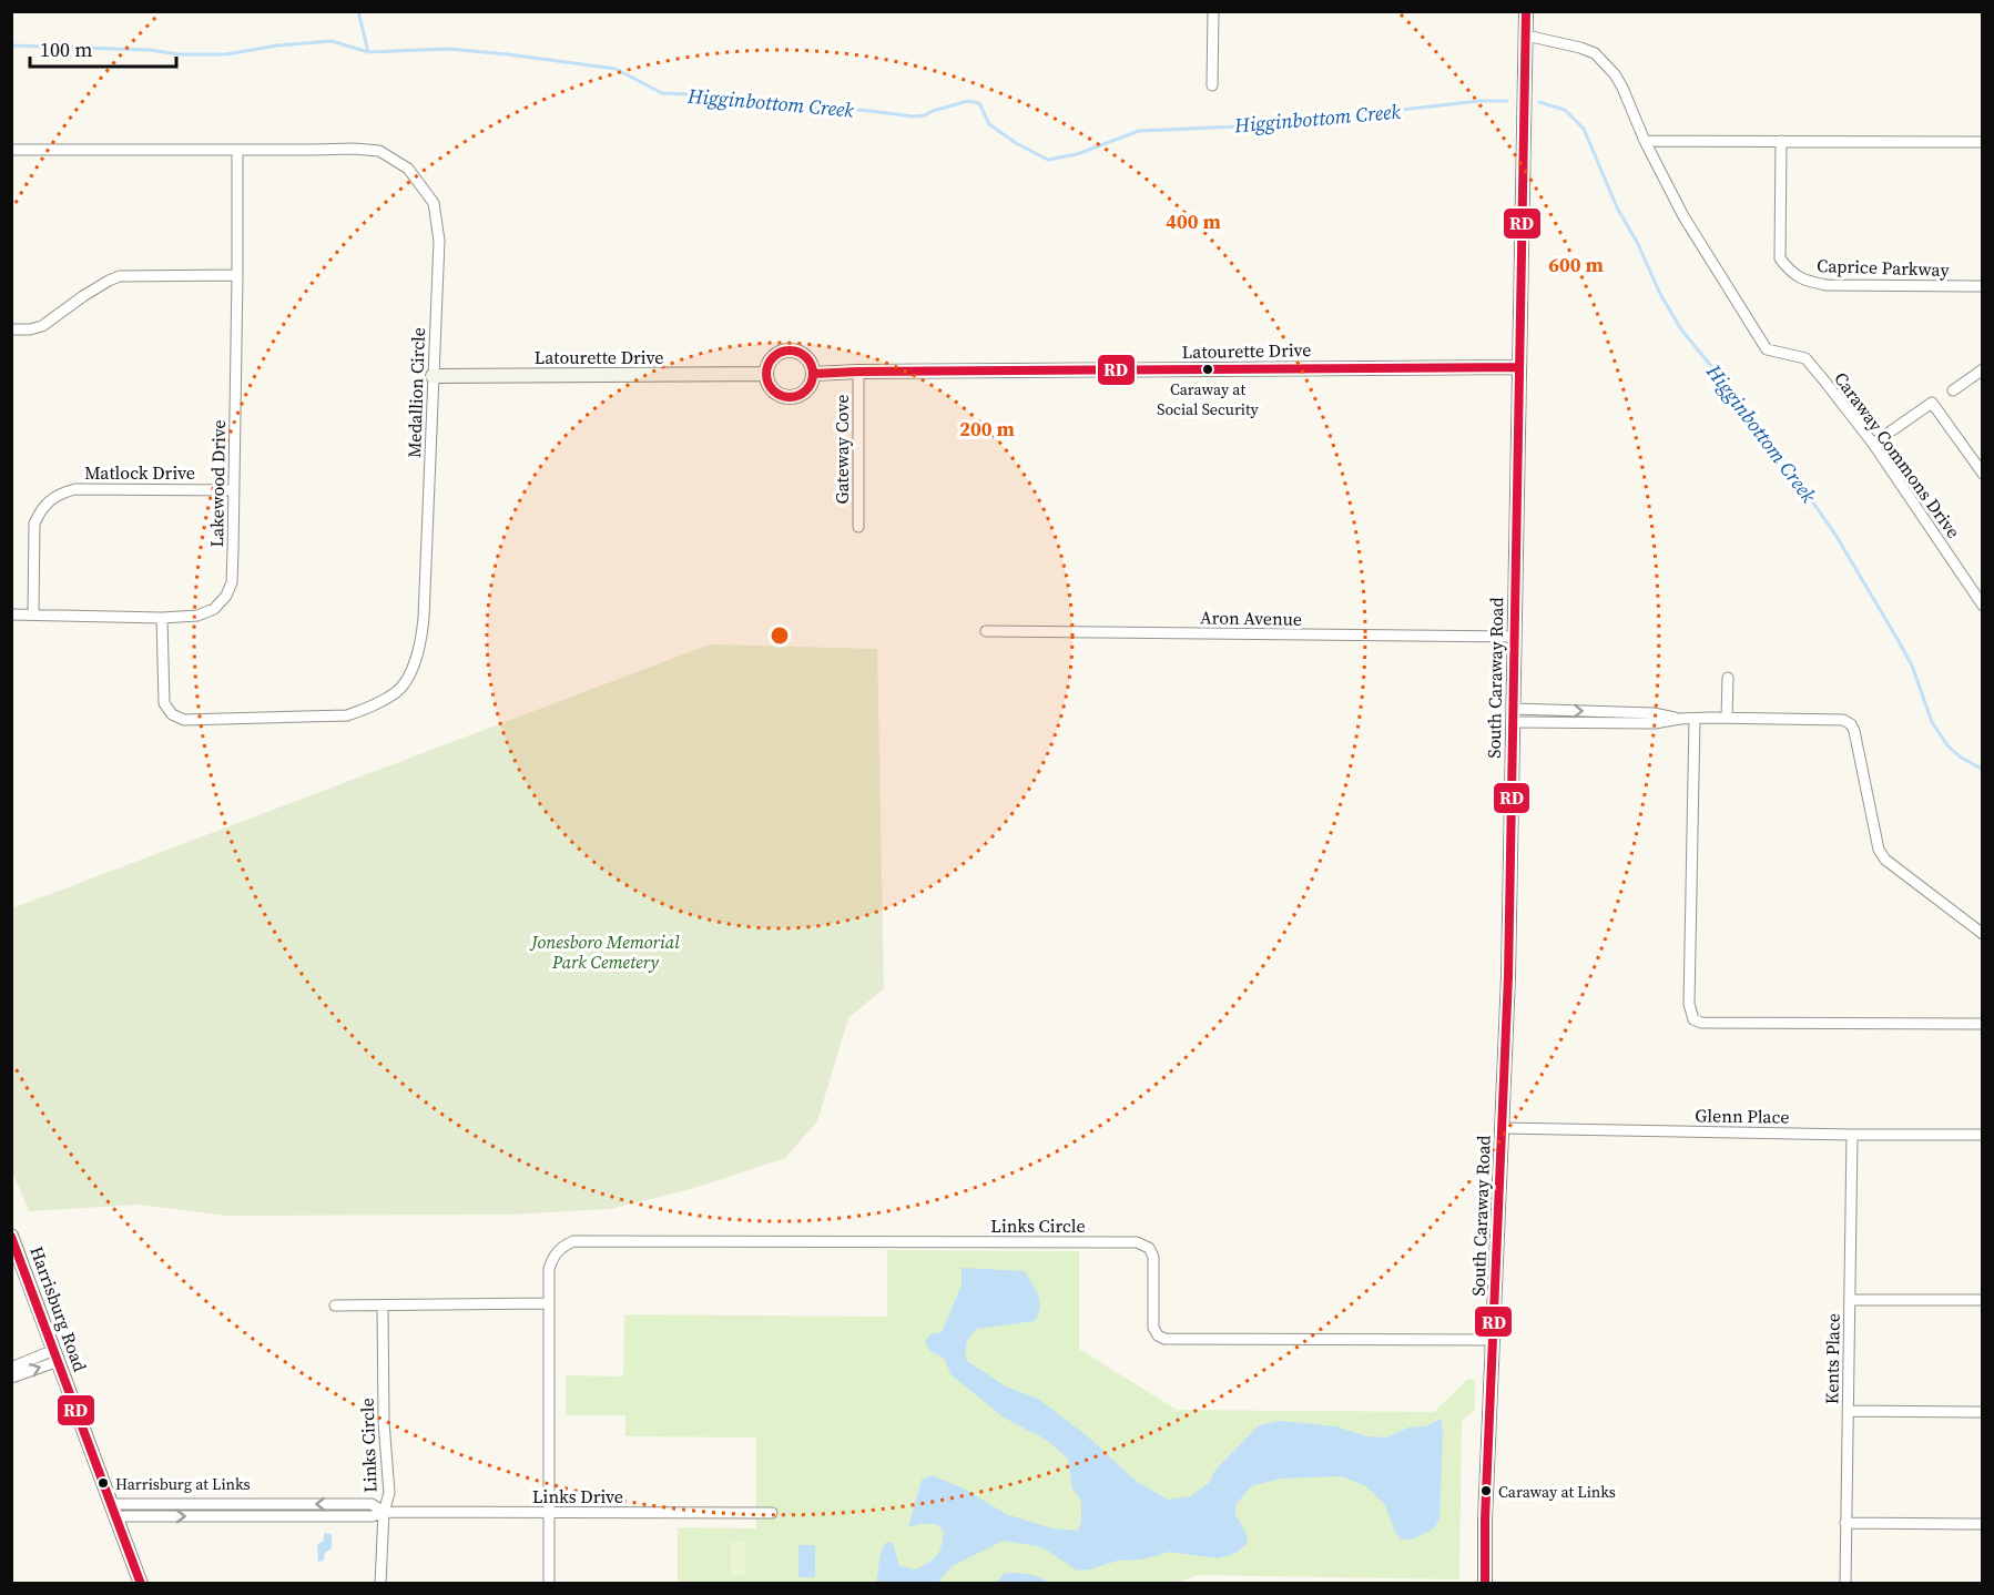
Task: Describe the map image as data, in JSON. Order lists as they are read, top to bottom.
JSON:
{
  "streets": {
    "street": [
      "Caprice Parkway",
      "Latourette Drive",
      "Medallion Circle",
      "Gateway Cove",
      "Caraway Commons Drive",
      "Matlock Drive",
      "Lakewood Drive",
      "Aron Avenue",
      "South Caraway Road",
      "Glenn Place",
      "Links Circle",
      "Harrisburg Road",
      "Kents Place",
      "Links Drive"
    ]
  },
  "crossings": [
    ["Latourette Drive", "Medallion Circle"],
    ["Latourette Drive", "Gateway Cove"],
    ["Latourette Drive", "South Caraway Road"],
    ["Medallion Circle", "Lakewood Drive"],
    ["Matlock Drive", "Lakewood Drive"],
    ["Aron Avenue", "South Caraway Road"],
    ["South Caraway Road", "Glenn Place"],
    ["South Caraway Road", "Links Circle"],
    ["Glenn Place", "Kents Place"],
    ["Links Circle", "Links Drive"],
    ["Harrisburg Road", "Links Drive"]
  ],
  "water": ["Higginbottom Creek"],
  "parks": ["Jonesboro Memorial Park Cemetery"],
  "places": ["Caraway at Social Security", "Harrisburg at Links", "Caraway at Links"],
  "lines": ["transit line RD"],
  "scale_bar": "100 m",
  "rings": ["400 m", "600 m", "200 m"]
}
